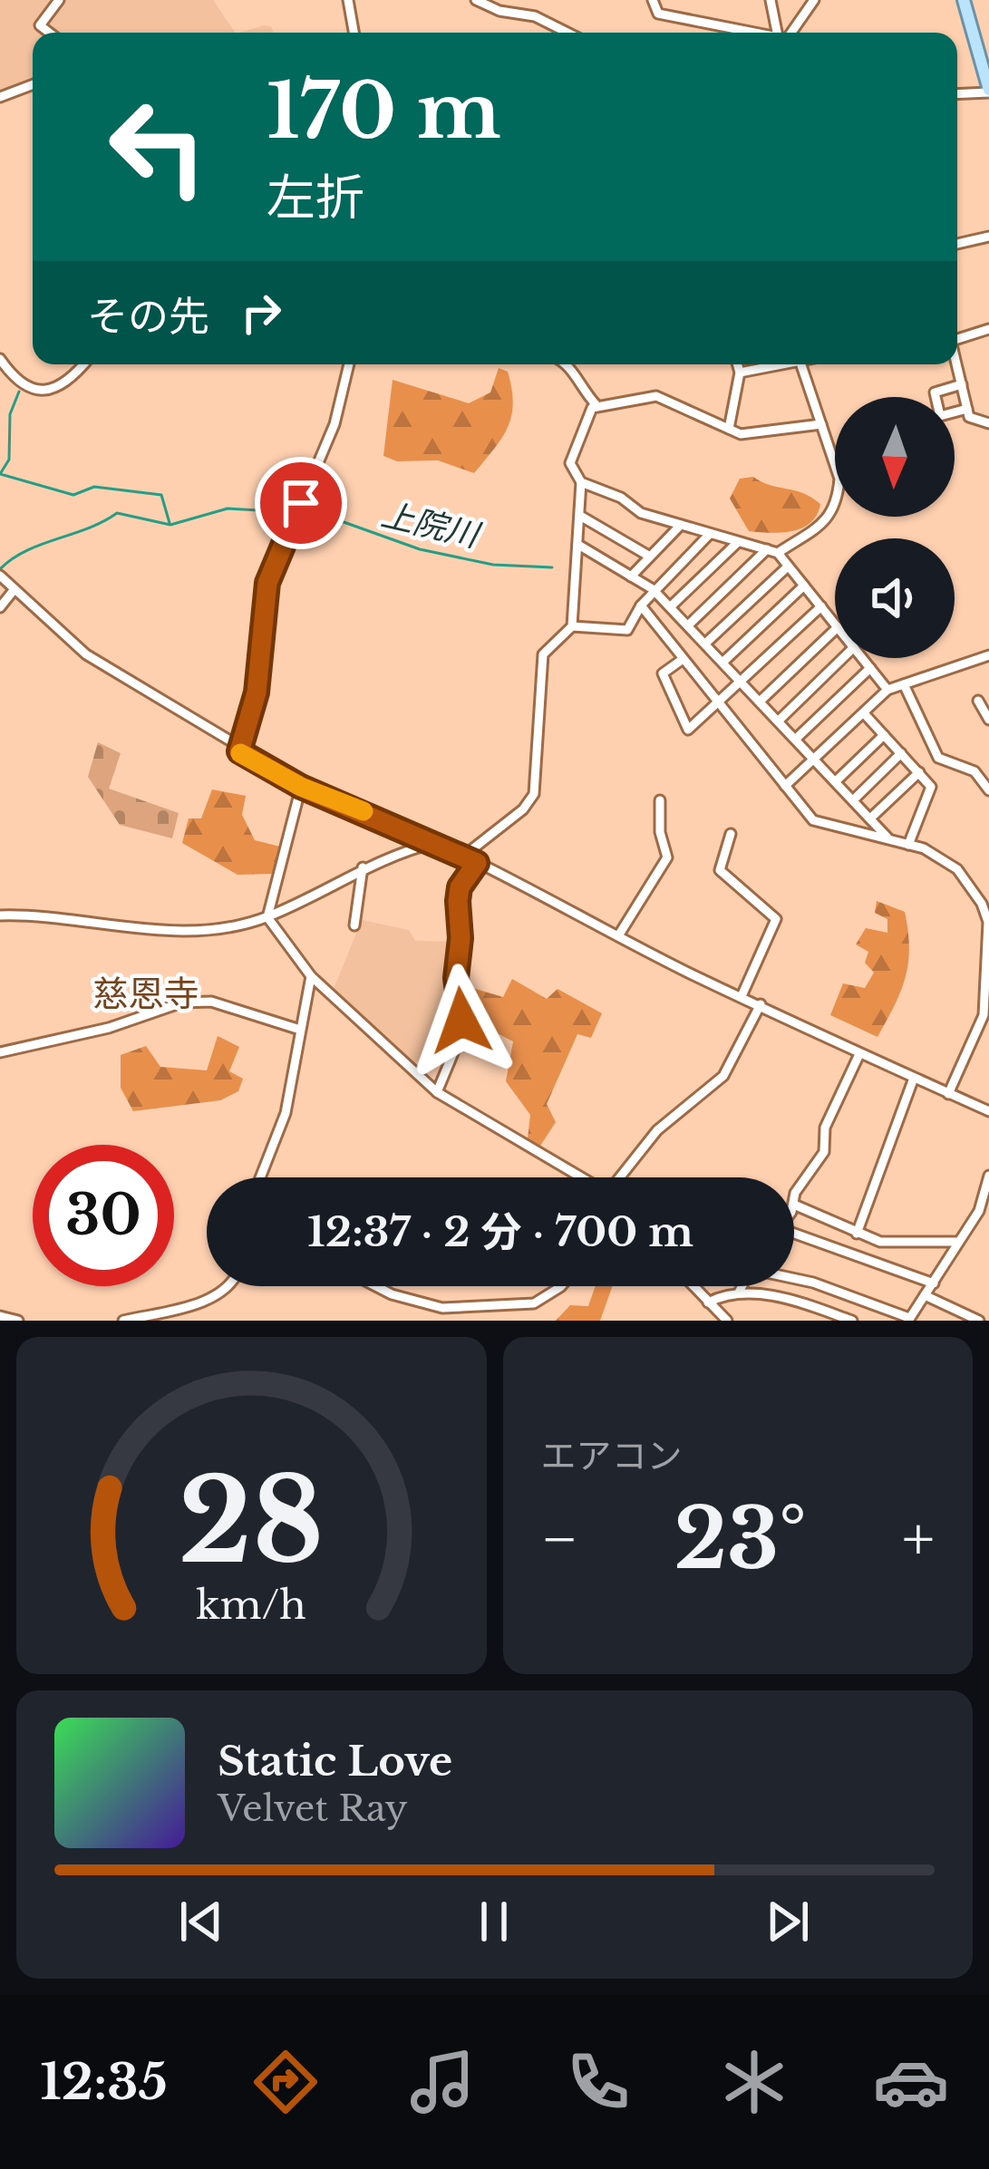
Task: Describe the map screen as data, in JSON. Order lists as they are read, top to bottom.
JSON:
{
  "districts": ["慈恩寺"],
  "water": ["上院川"],
  "north": "bottom",
  "page": {
    "turn": ["170 m", "左折"],
    "then": "その先",
    "limit": "30",
    "trip": "12:37 · 2 分 · 700 m",
    "tile": "エアコン",
    "heat": ["−", "23°", "+"],
    "song": ["Static Love", "Velvet Ray"],
    "tabs": "12:35",
    "gauge": ["28", "km/h"]
  }
}
